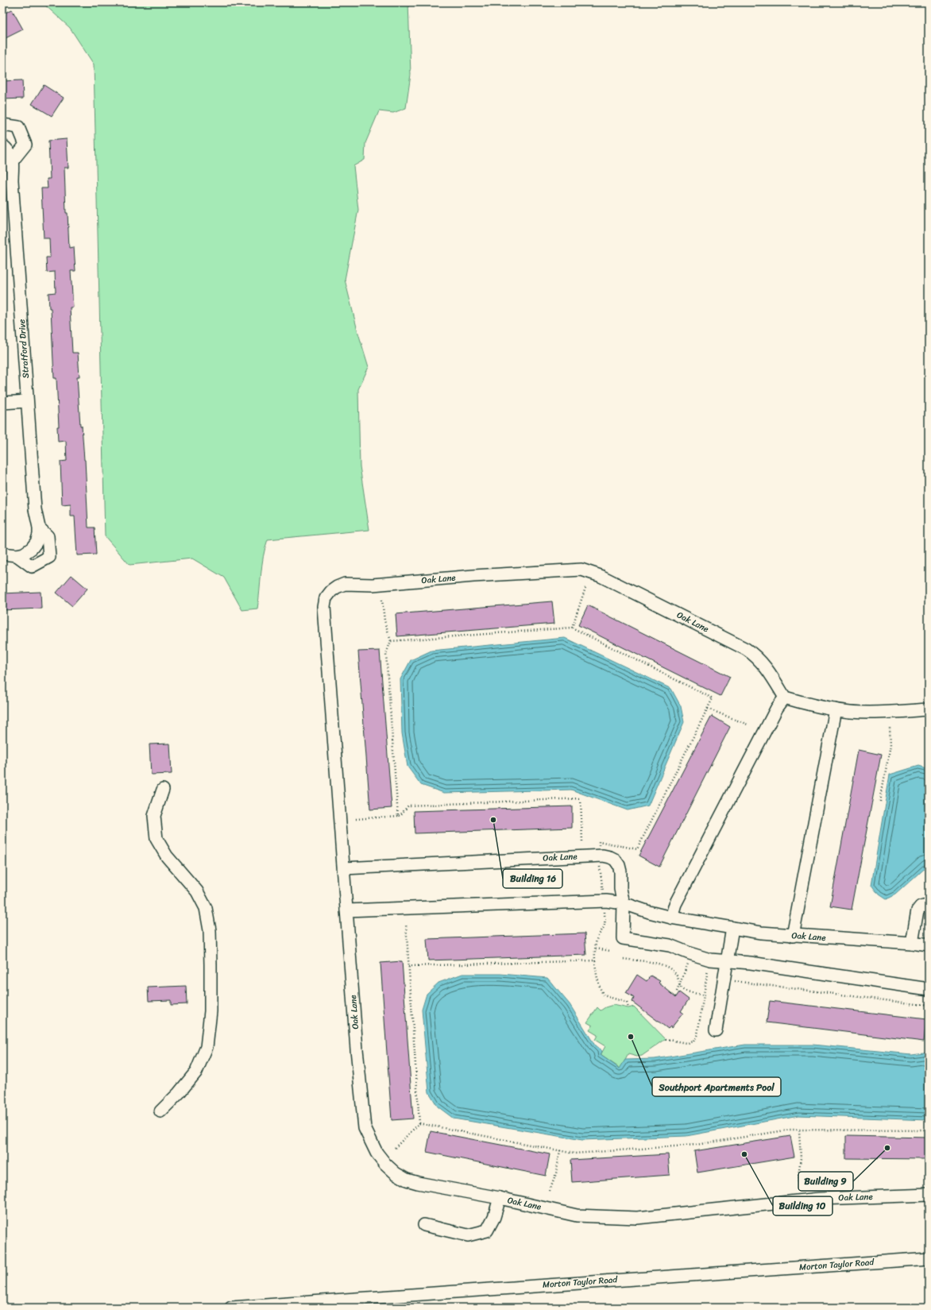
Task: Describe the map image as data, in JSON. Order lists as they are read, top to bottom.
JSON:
{
  "streets": {
    "street": ["Stratford Drive", "Oak Lane", "Morton Taylor Road"]
  },
  "places": [
    "Building 16",
    "Southport Apartments Pool",
    "Building 9",
    "Building 10"
  ]
}
